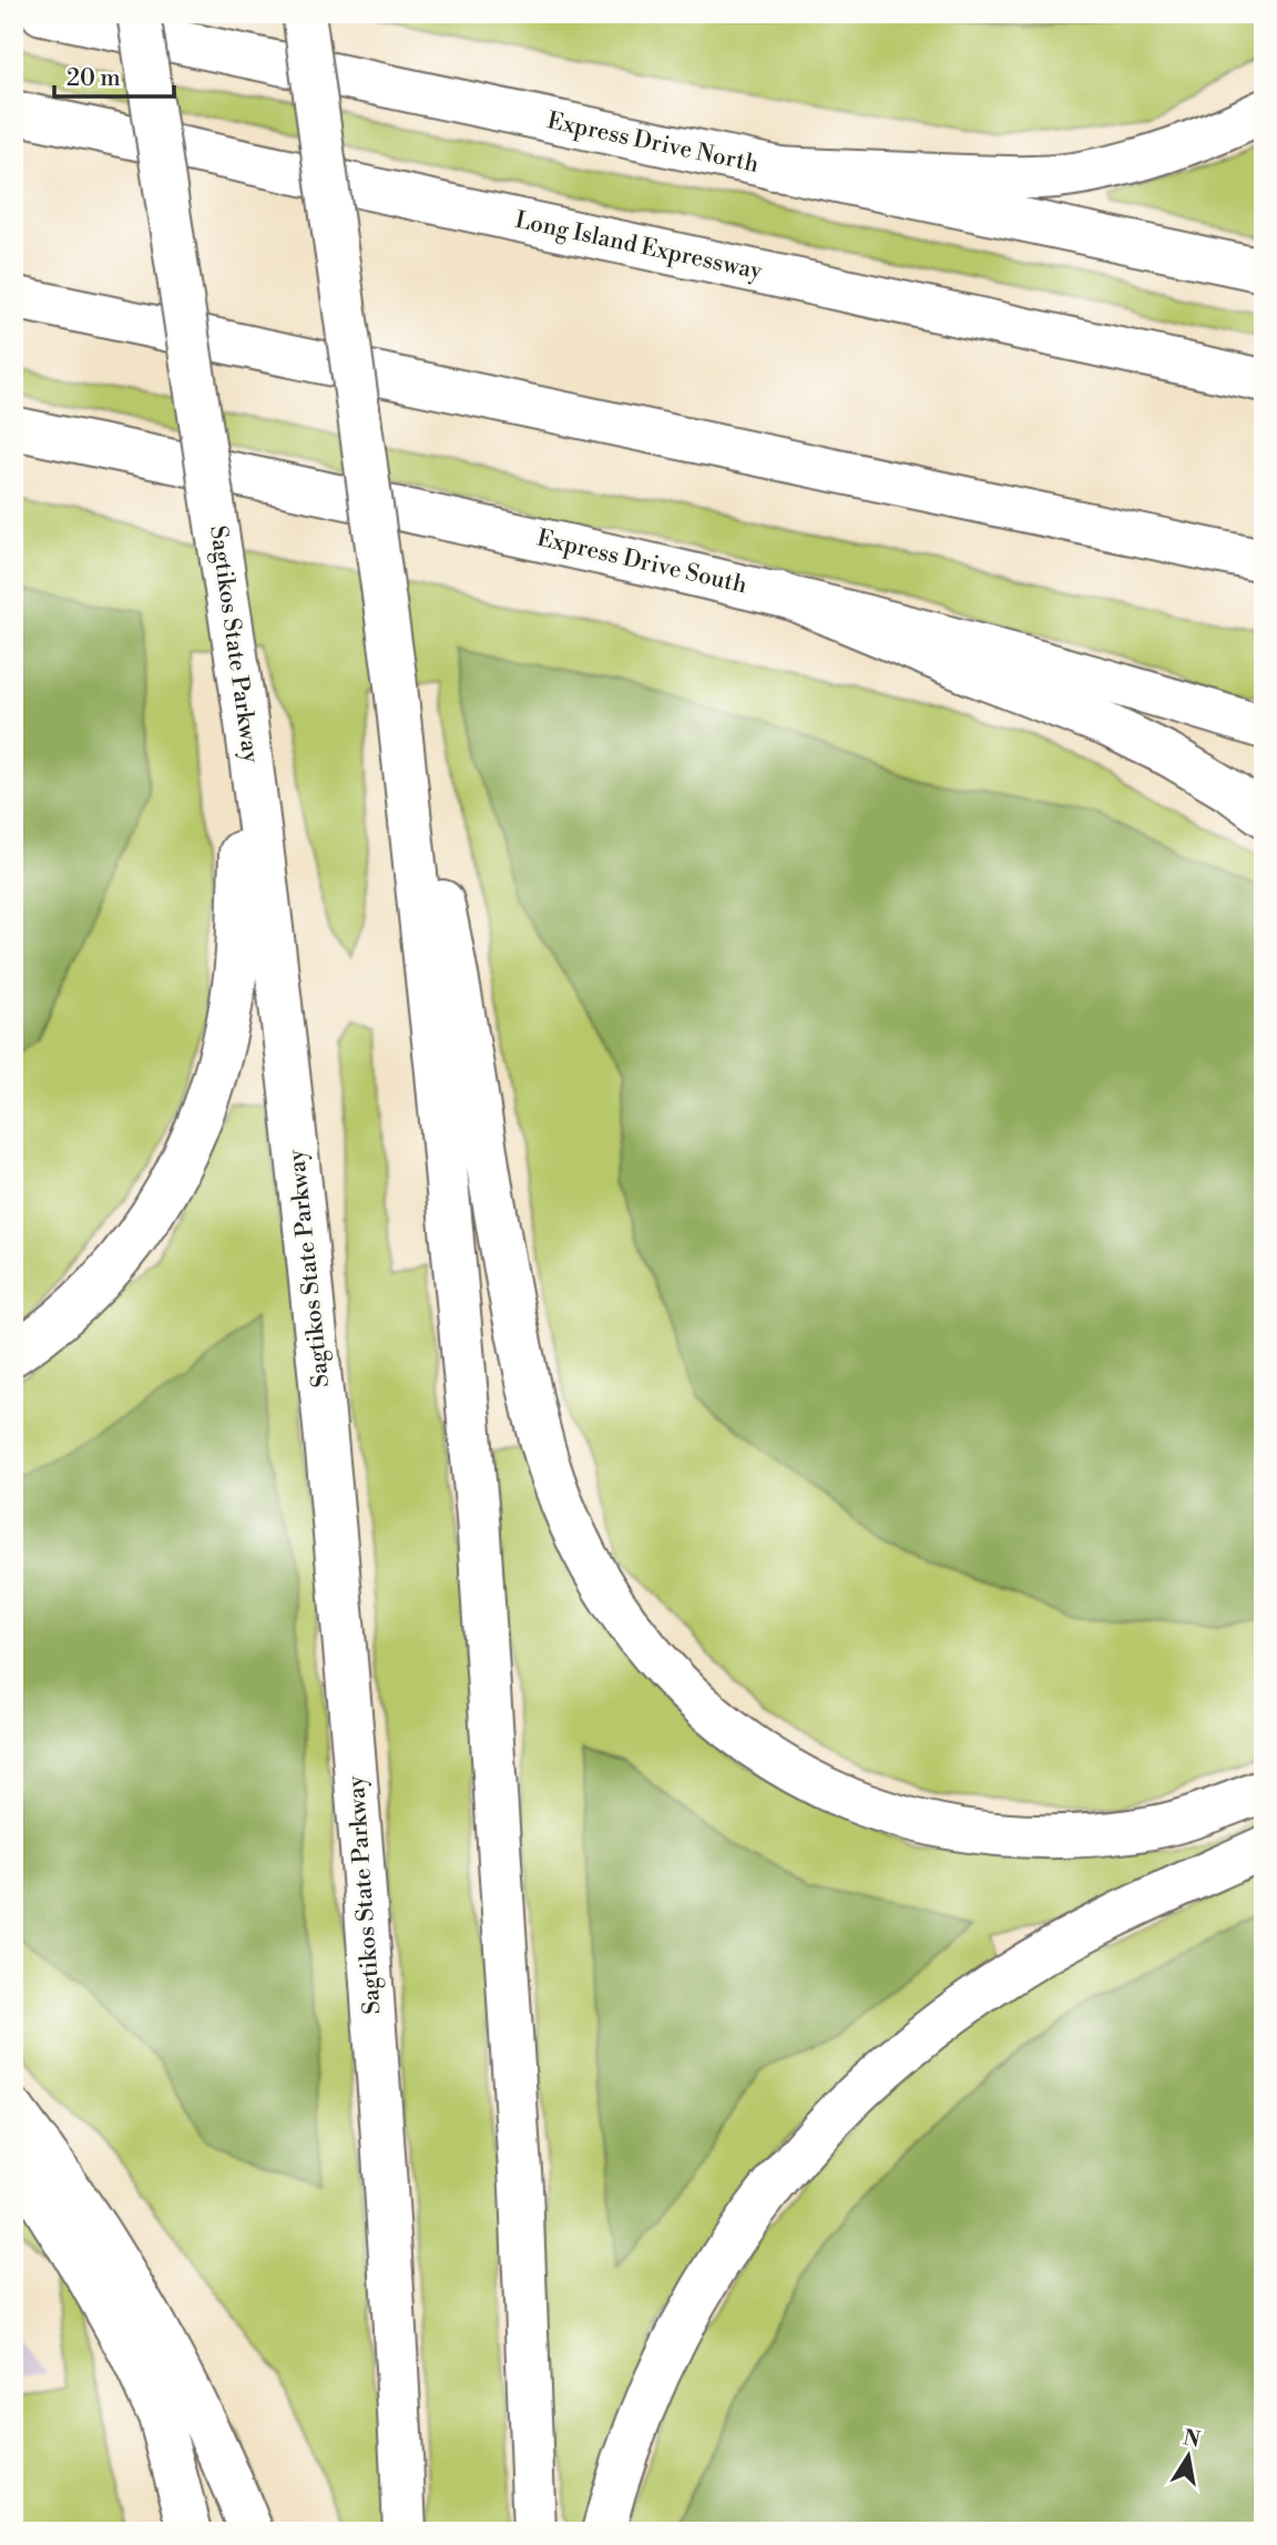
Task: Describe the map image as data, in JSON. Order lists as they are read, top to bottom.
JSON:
{
  "streets": {
    "highway": [
      "Express Drive North",
      "Long Island Expressway",
      "Express Drive South",
      "Sagtikos State Parkway"
    ]
  },
  "scale_bar": "20 m",
  "north": "top"
}
